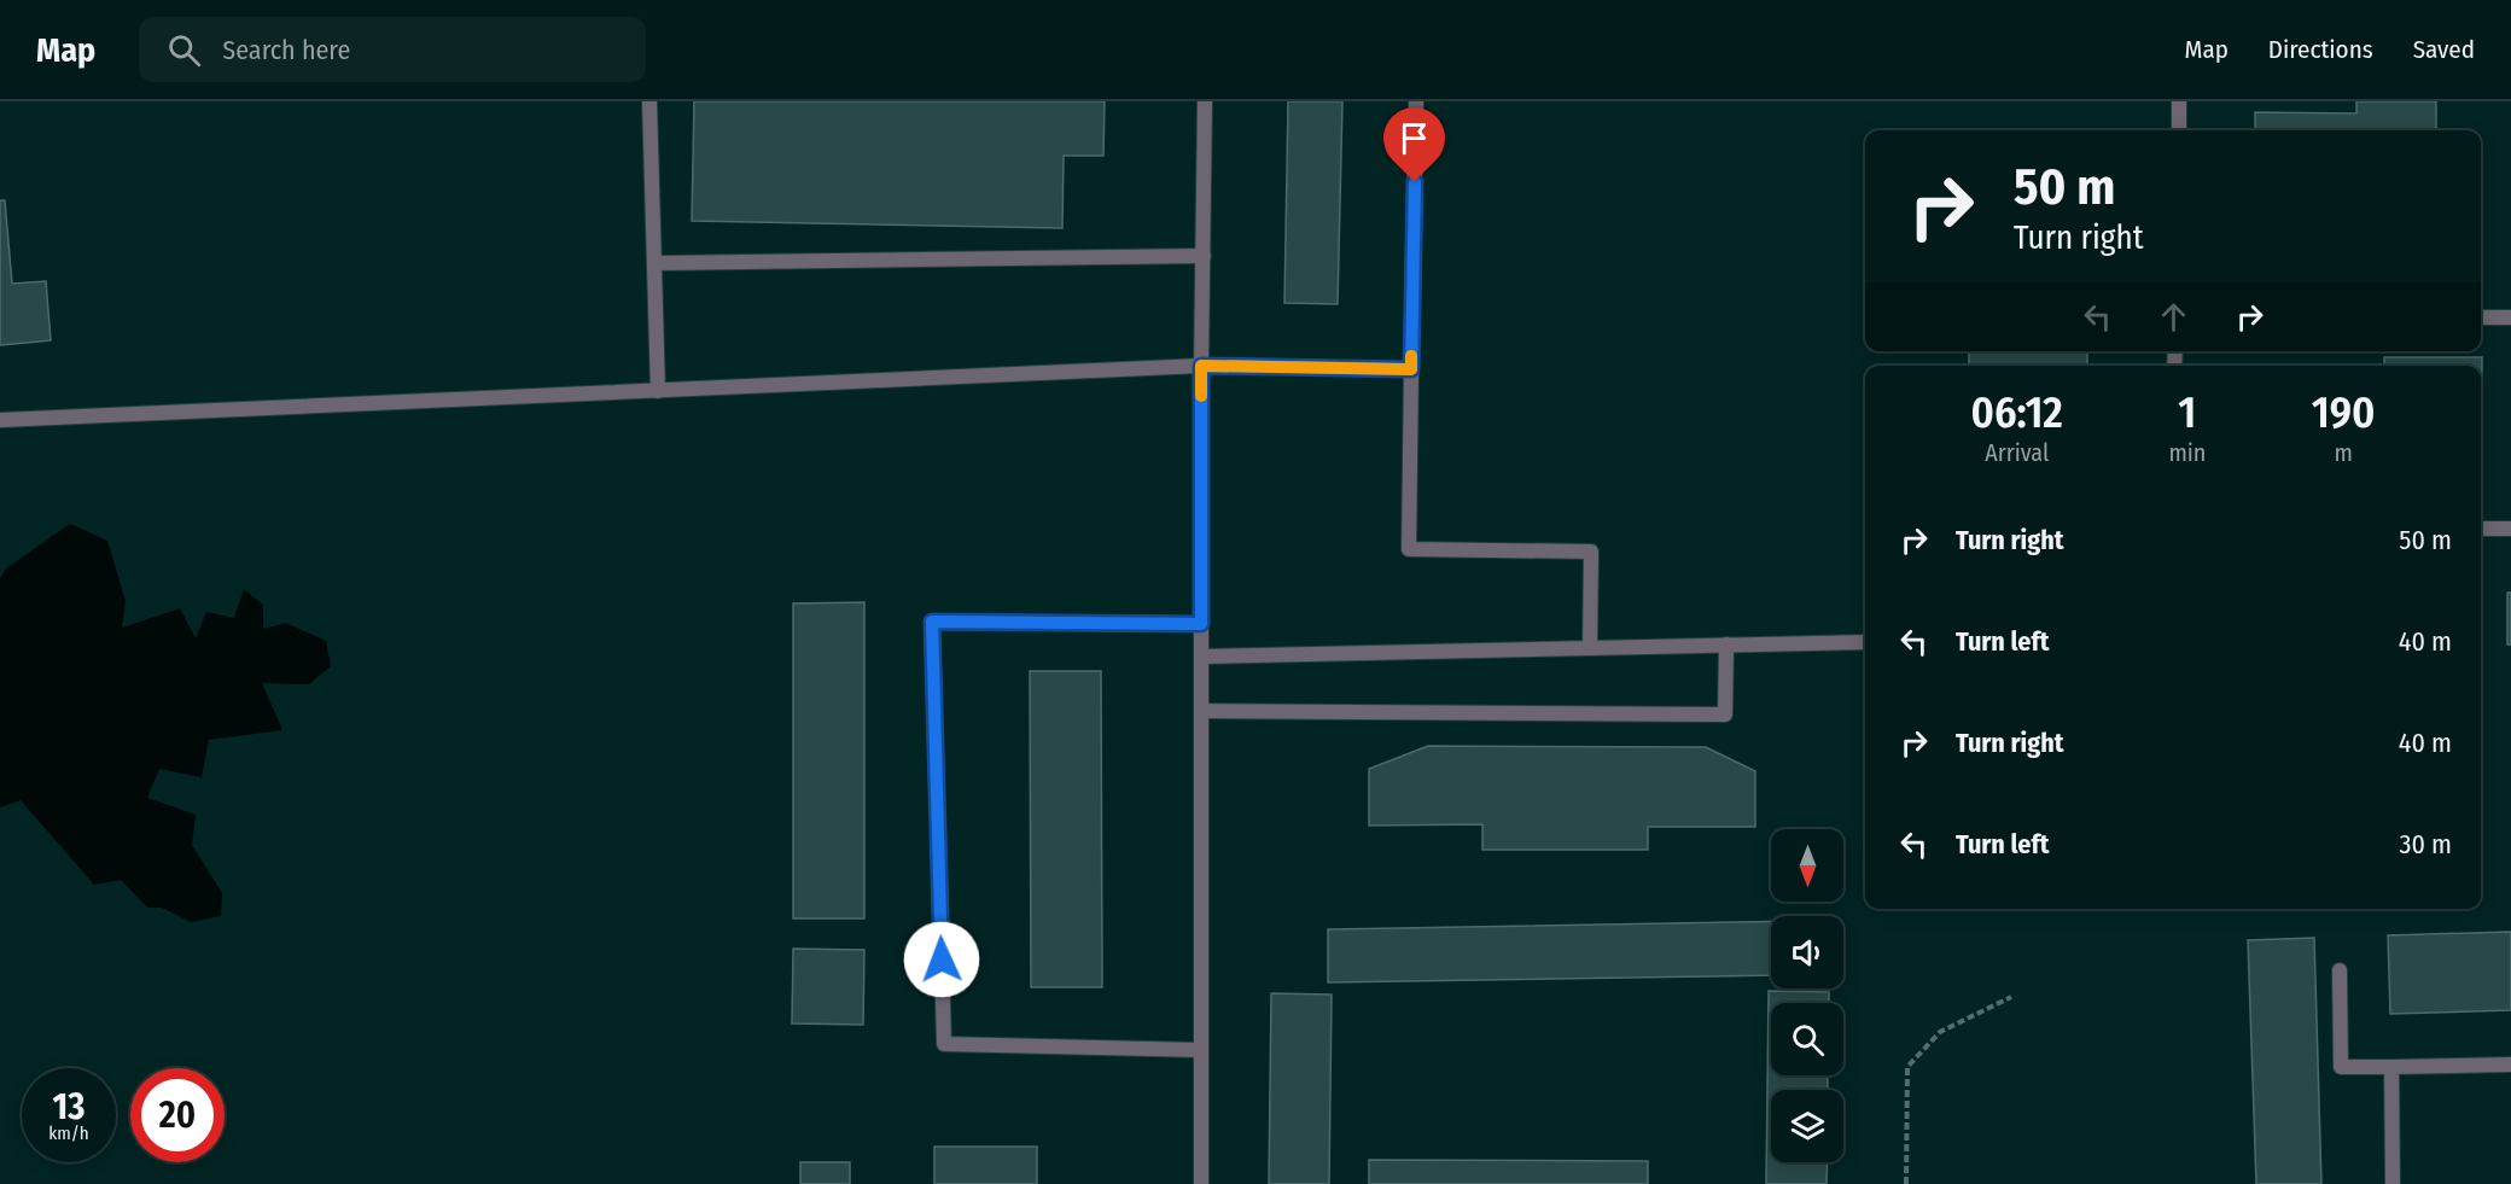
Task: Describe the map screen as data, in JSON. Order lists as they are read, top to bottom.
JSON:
{
  "north": "bottom",
  "page": {
    "header": "Map",
    "search": "Search here",
    "nav": ["Map", "Directions", "Saved"],
    "turn": ["50 m", "Turn right"],
    "eta": [
      "06:12",
      "Arrival",
      "1",
      "min",
      "190",
      "m"
    ],
    "list": [
      {
        "name": "Turn right",
        "value": "50 m"
      },
      {
        "name": "Turn left",
        "value": "40 m"
      },
      {
        "name": "Turn right",
        "value": "40 m"
      },
      {
        "name": "Turn left",
        "value": "30 m"
      }
    ],
    "speed": "13 km/h",
    "limit": "20"
  }
}
